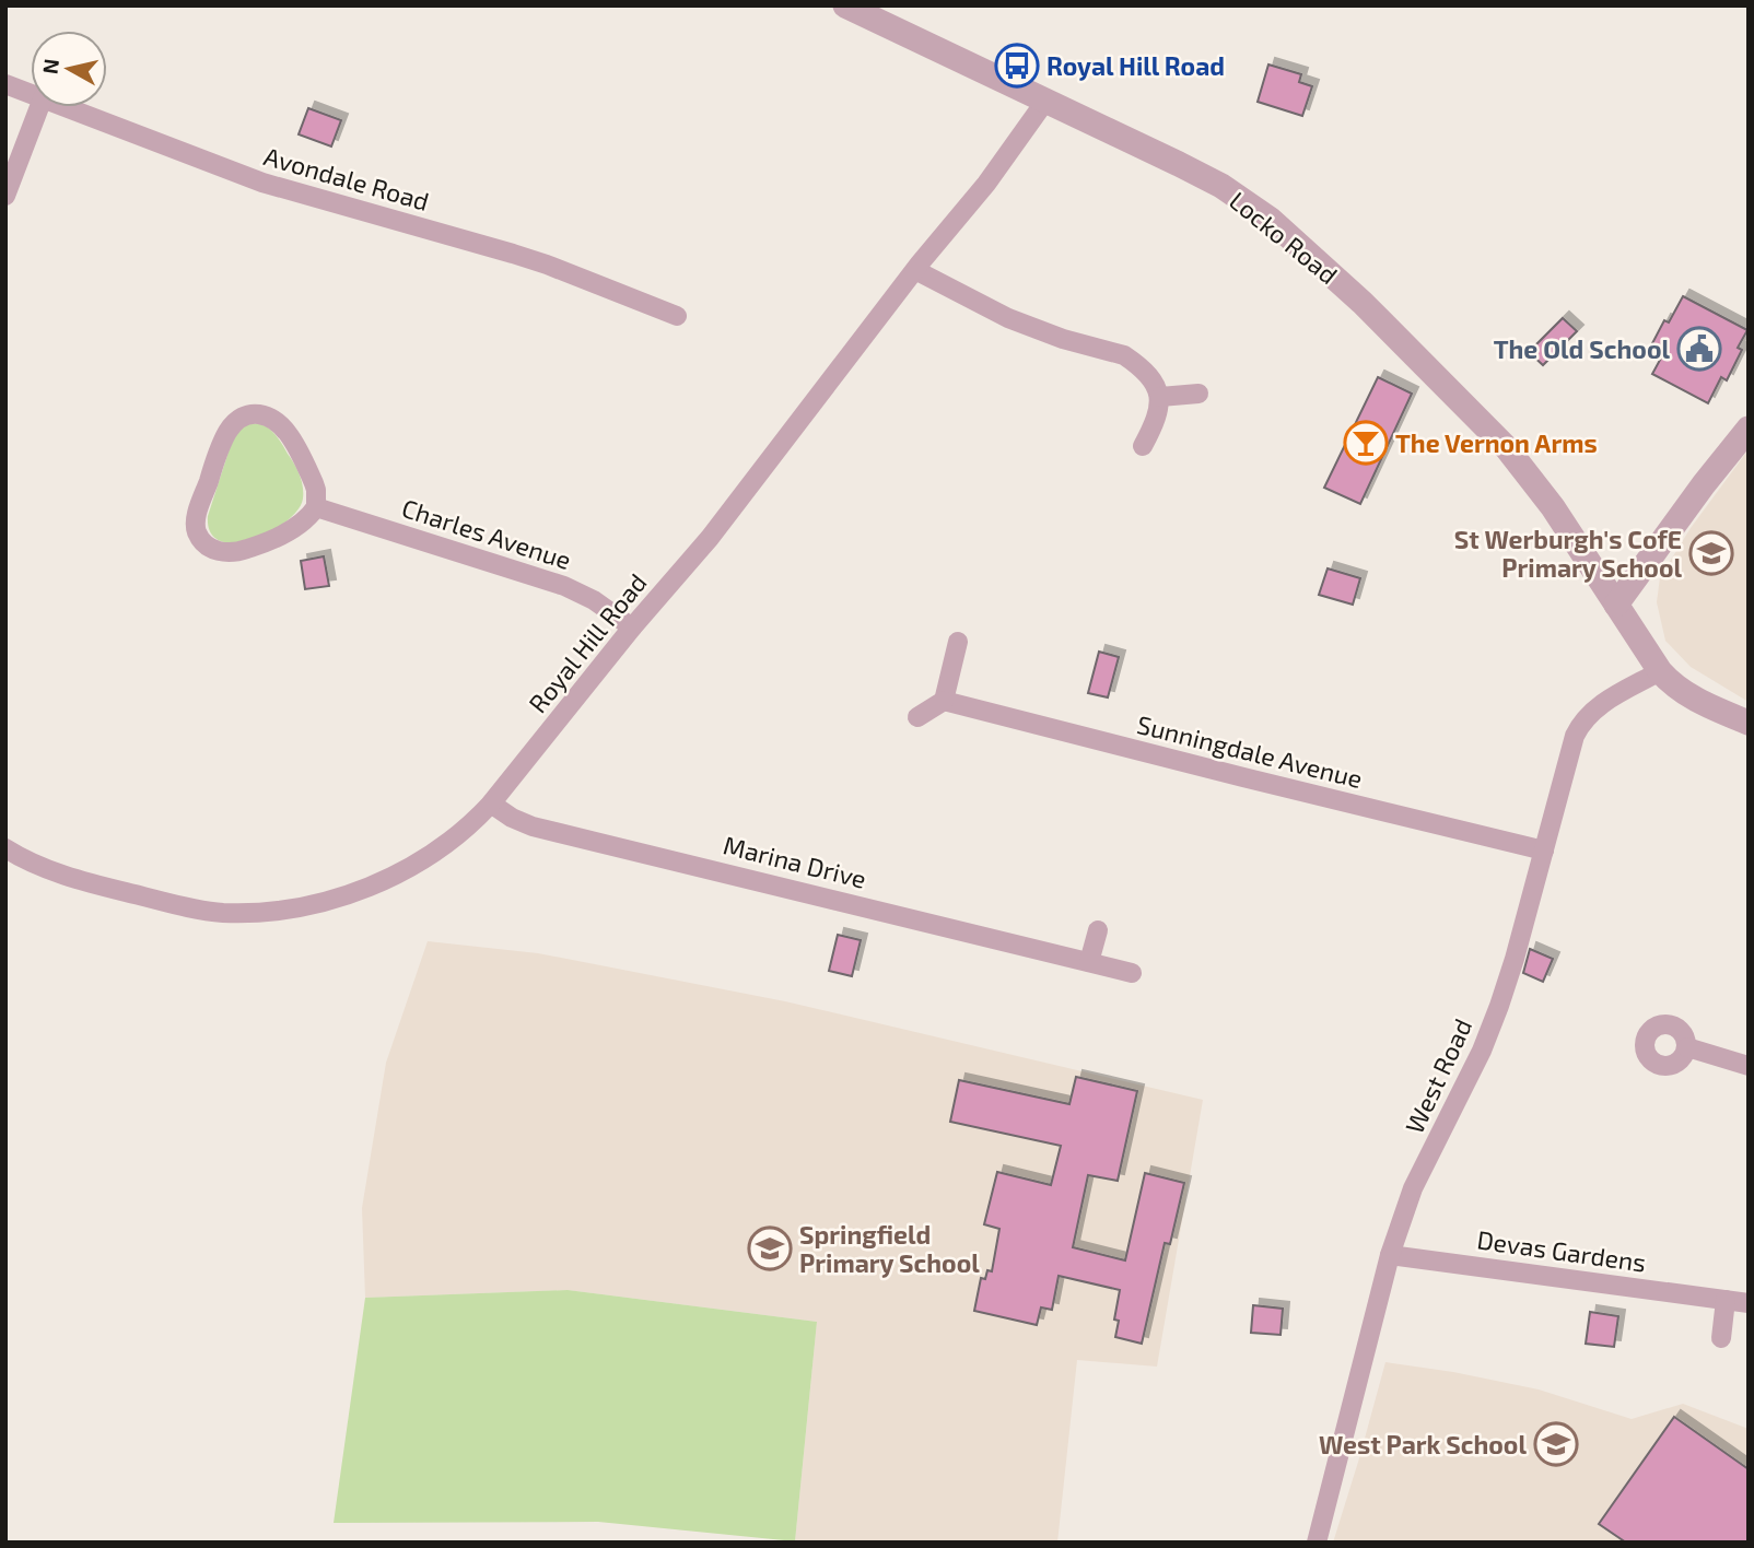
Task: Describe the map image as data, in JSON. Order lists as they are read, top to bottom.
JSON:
{
  "streets": {
    "street": [
      "Avondale Road",
      "Locko Road",
      "Charles Avenue",
      "Royal Hill Road",
      "Sunningdale Avenue",
      "Marina Drive",
      "West Road",
      "Devas Gardens"
    ]
  },
  "crossings": [
    ["Locko Road", "Royal Hill Road"],
    ["Locko Road", "West Road"],
    ["Charles Avenue", "Royal Hill Road"],
    ["Royal Hill Road", "Marina Drive"],
    ["Sunningdale Avenue", "West Road"],
    ["West Road", "Devas Gardens"]
  ],
  "places": {
    "bus stop": ["Royal Hill Road"],
    "public building": ["The Old School"],
    "bar": ["The Vernon Arms"],
    "school or university": ["St Werburgh's CofE Primary School", "Springfield Primary School", "West Park School"]
  },
  "north": "left"
}
